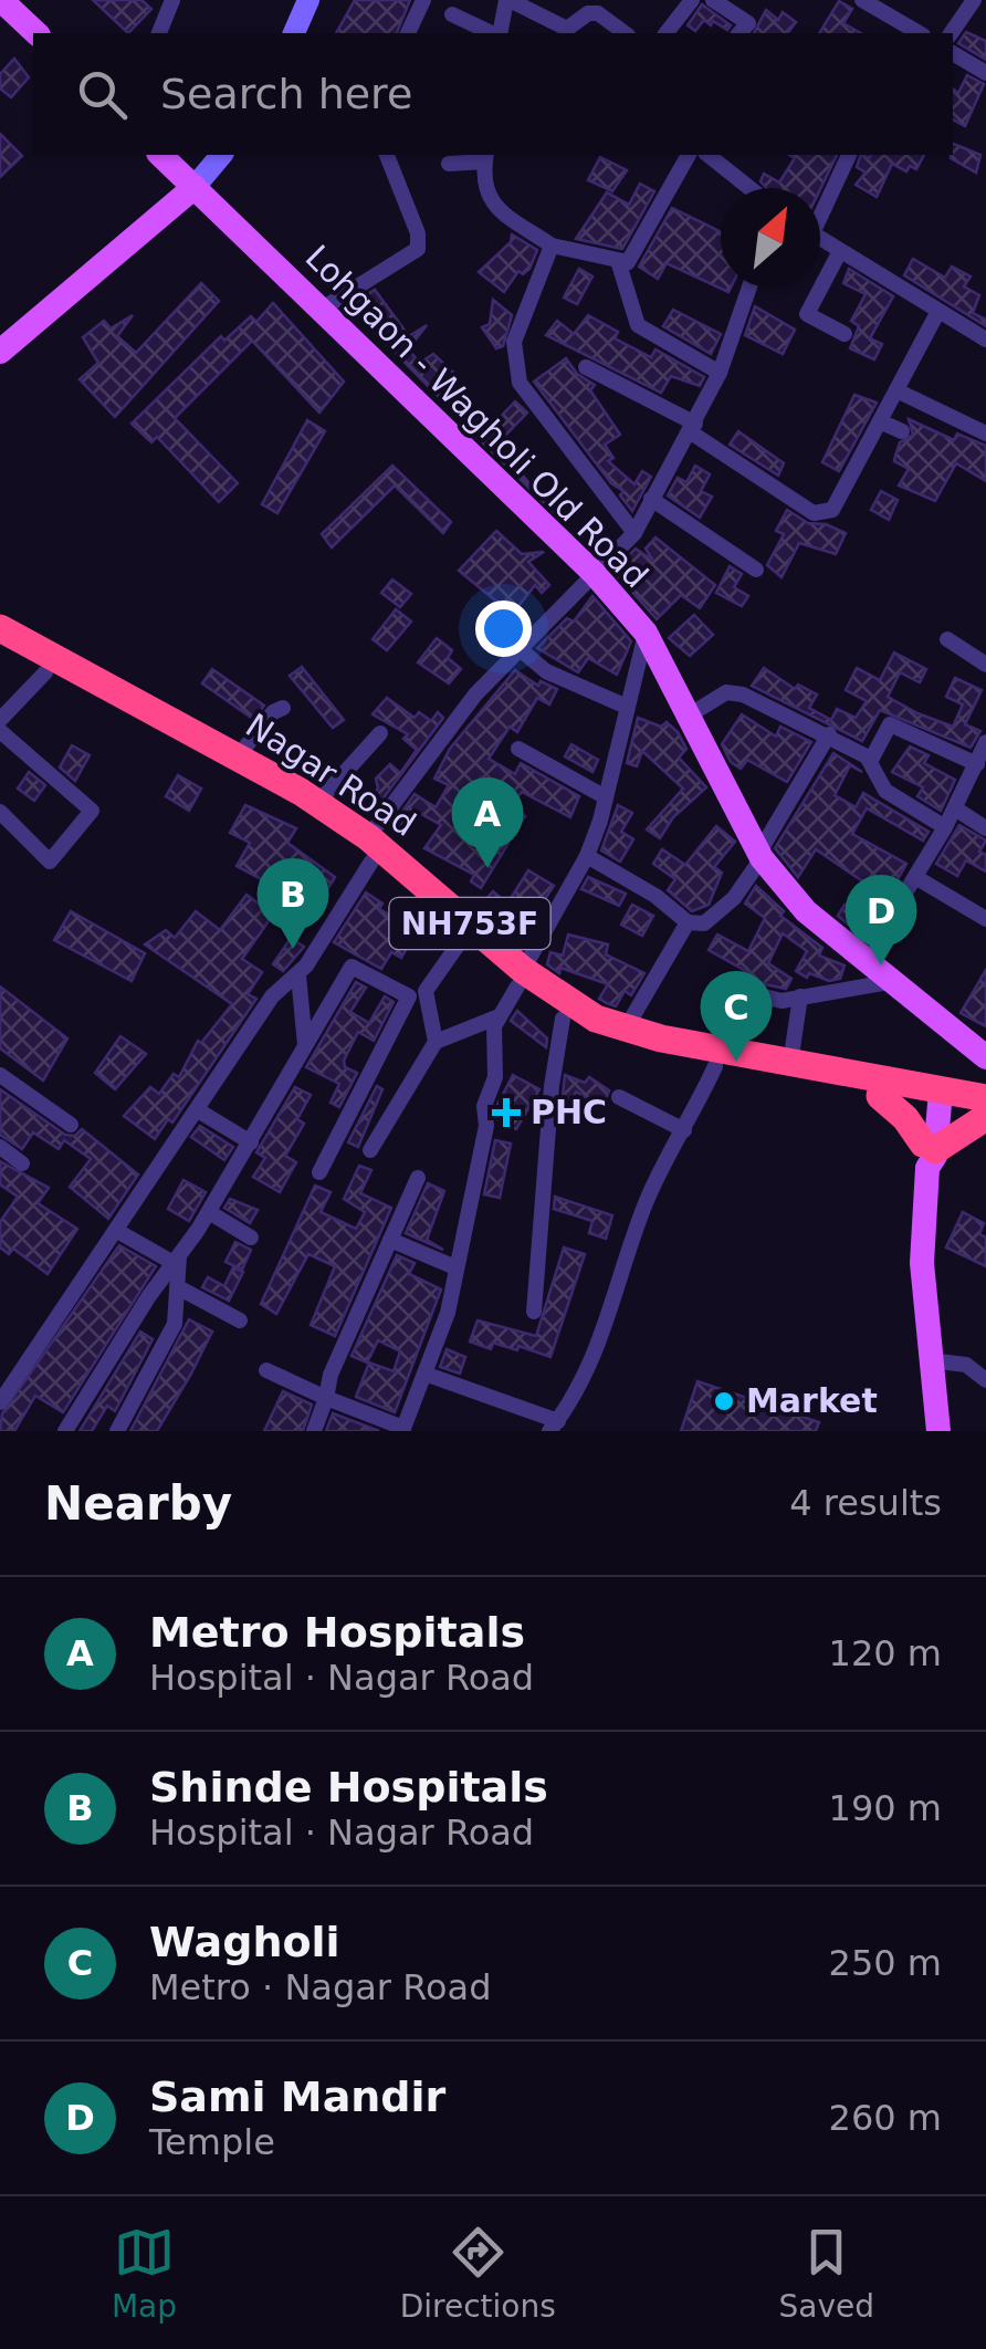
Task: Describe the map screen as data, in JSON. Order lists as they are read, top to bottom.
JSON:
{
  "streets": {
    "highway": ["Nagar Road", "NH753F"],
    "main road": ["Lohgaon - Wagholi Old Road"]
  },
  "places": {
    "health": ["PHC"],
    "other": ["Market"]
  },
  "north": "top right",
  "page": {
    "search": "Search here",
    "pins": [
      "A",
      "B",
      "D",
      "C"
    ],
    "heading": ["Nearby", "4 results"],
    "list": [
      {
        "mark": "A",
        "name": "Metro Hospitals",
        "note": "Hospital · Nagar Road",
        "value": "120 m"
      },
      {
        "mark": "B",
        "name": "Shinde Hospitals",
        "note": "Hospital · Nagar Road",
        "value": "190 m"
      },
      {
        "mark": "C",
        "name": "Wagholi",
        "note": "Metro · Nagar Road",
        "value": "250 m"
      },
      {
        "mark": "D",
        "name": "Sami Mandir",
        "note": "Temple",
        "value": "260 m"
      }
    ],
    "nav": ["Map", "Directions", "Saved"]
  }
}
